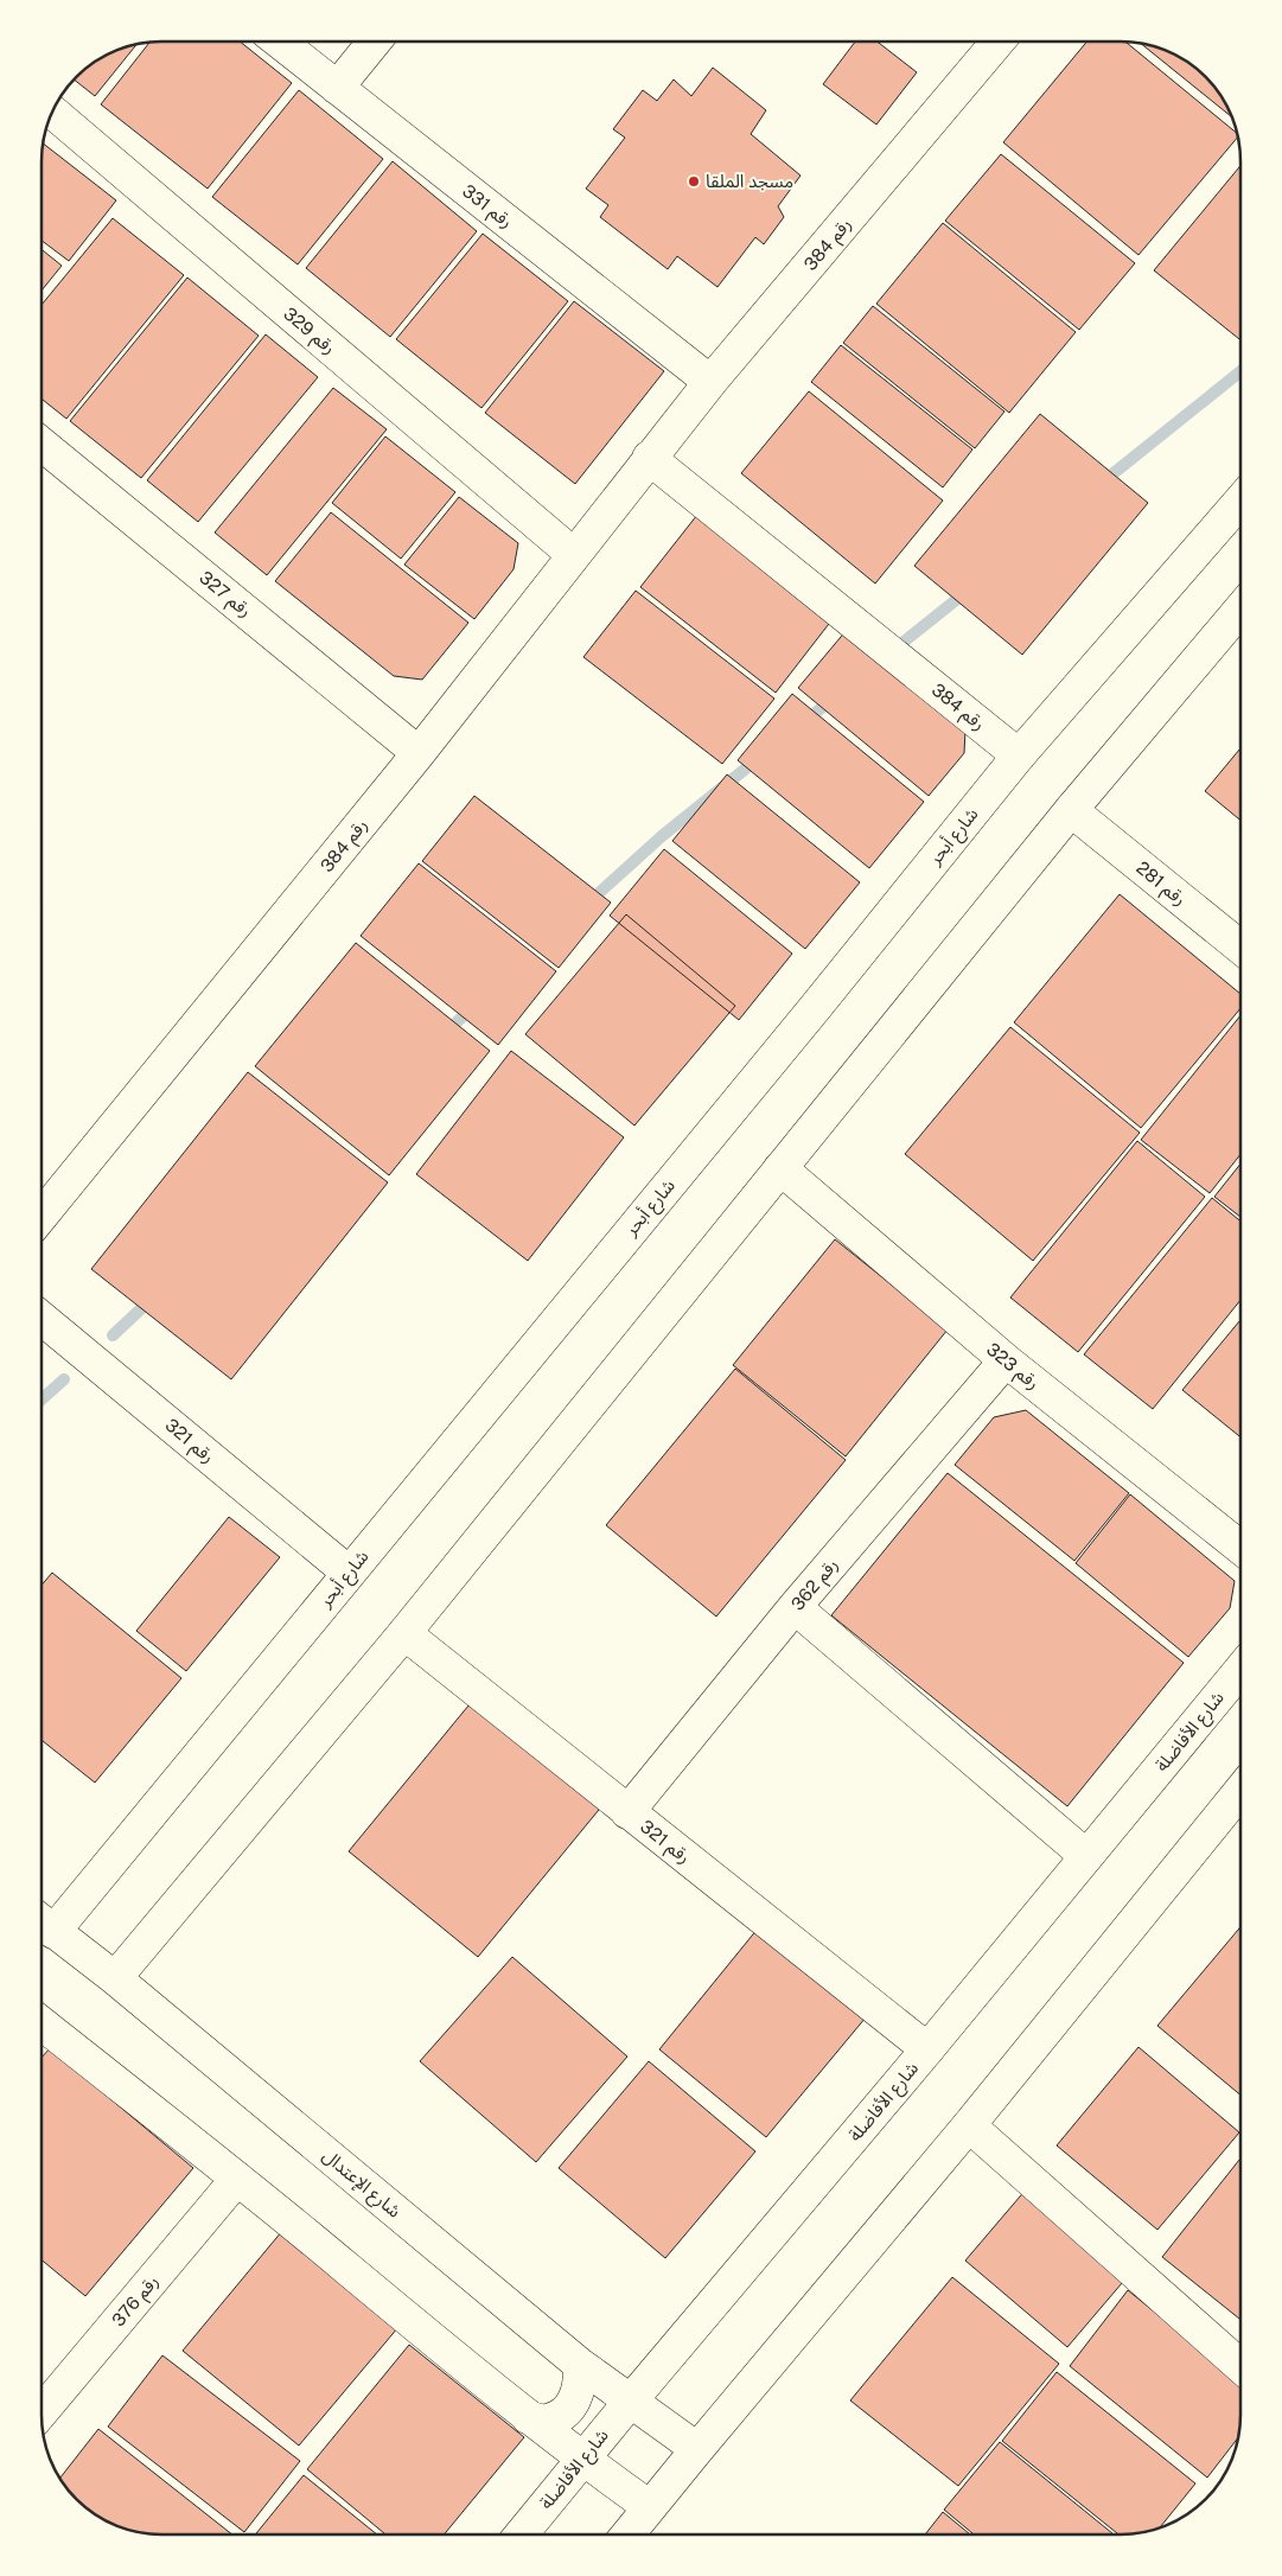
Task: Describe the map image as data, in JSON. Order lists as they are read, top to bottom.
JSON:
{
  "streets": {
    "street": [
      "رقم 331",
      "رقم 384",
      "رقم 329",
      "رقم 327",
      "شارع أبحر",
      "رقم 281",
      "رقم 323",
      "رقم 321",
      "رقم 362",
      "شارع الأفاضلة",
      "شارع الإعتدال",
      "رقم 376"
    ]
  },
  "crossings": [
    ["رقم 331", "رقم 384"],
    ["رقم 384", "رقم 329"],
    ["رقم 384", "رقم 327"],
    ["رقم 384", "شارع أبحر"],
    ["شارع أبحر", "رقم 321"],
    ["شارع أبحر", "شارع الإعتدال"],
    ["رقم 323", "رقم 362"],
    ["رقم 321", "رقم 362"],
    ["رقم 321", "شارع الأفاضلة"],
    ["شارع الأفاضلة", "شارع الإعتدال"]
  ],
  "places": ["مسجد الملقا"]
}
